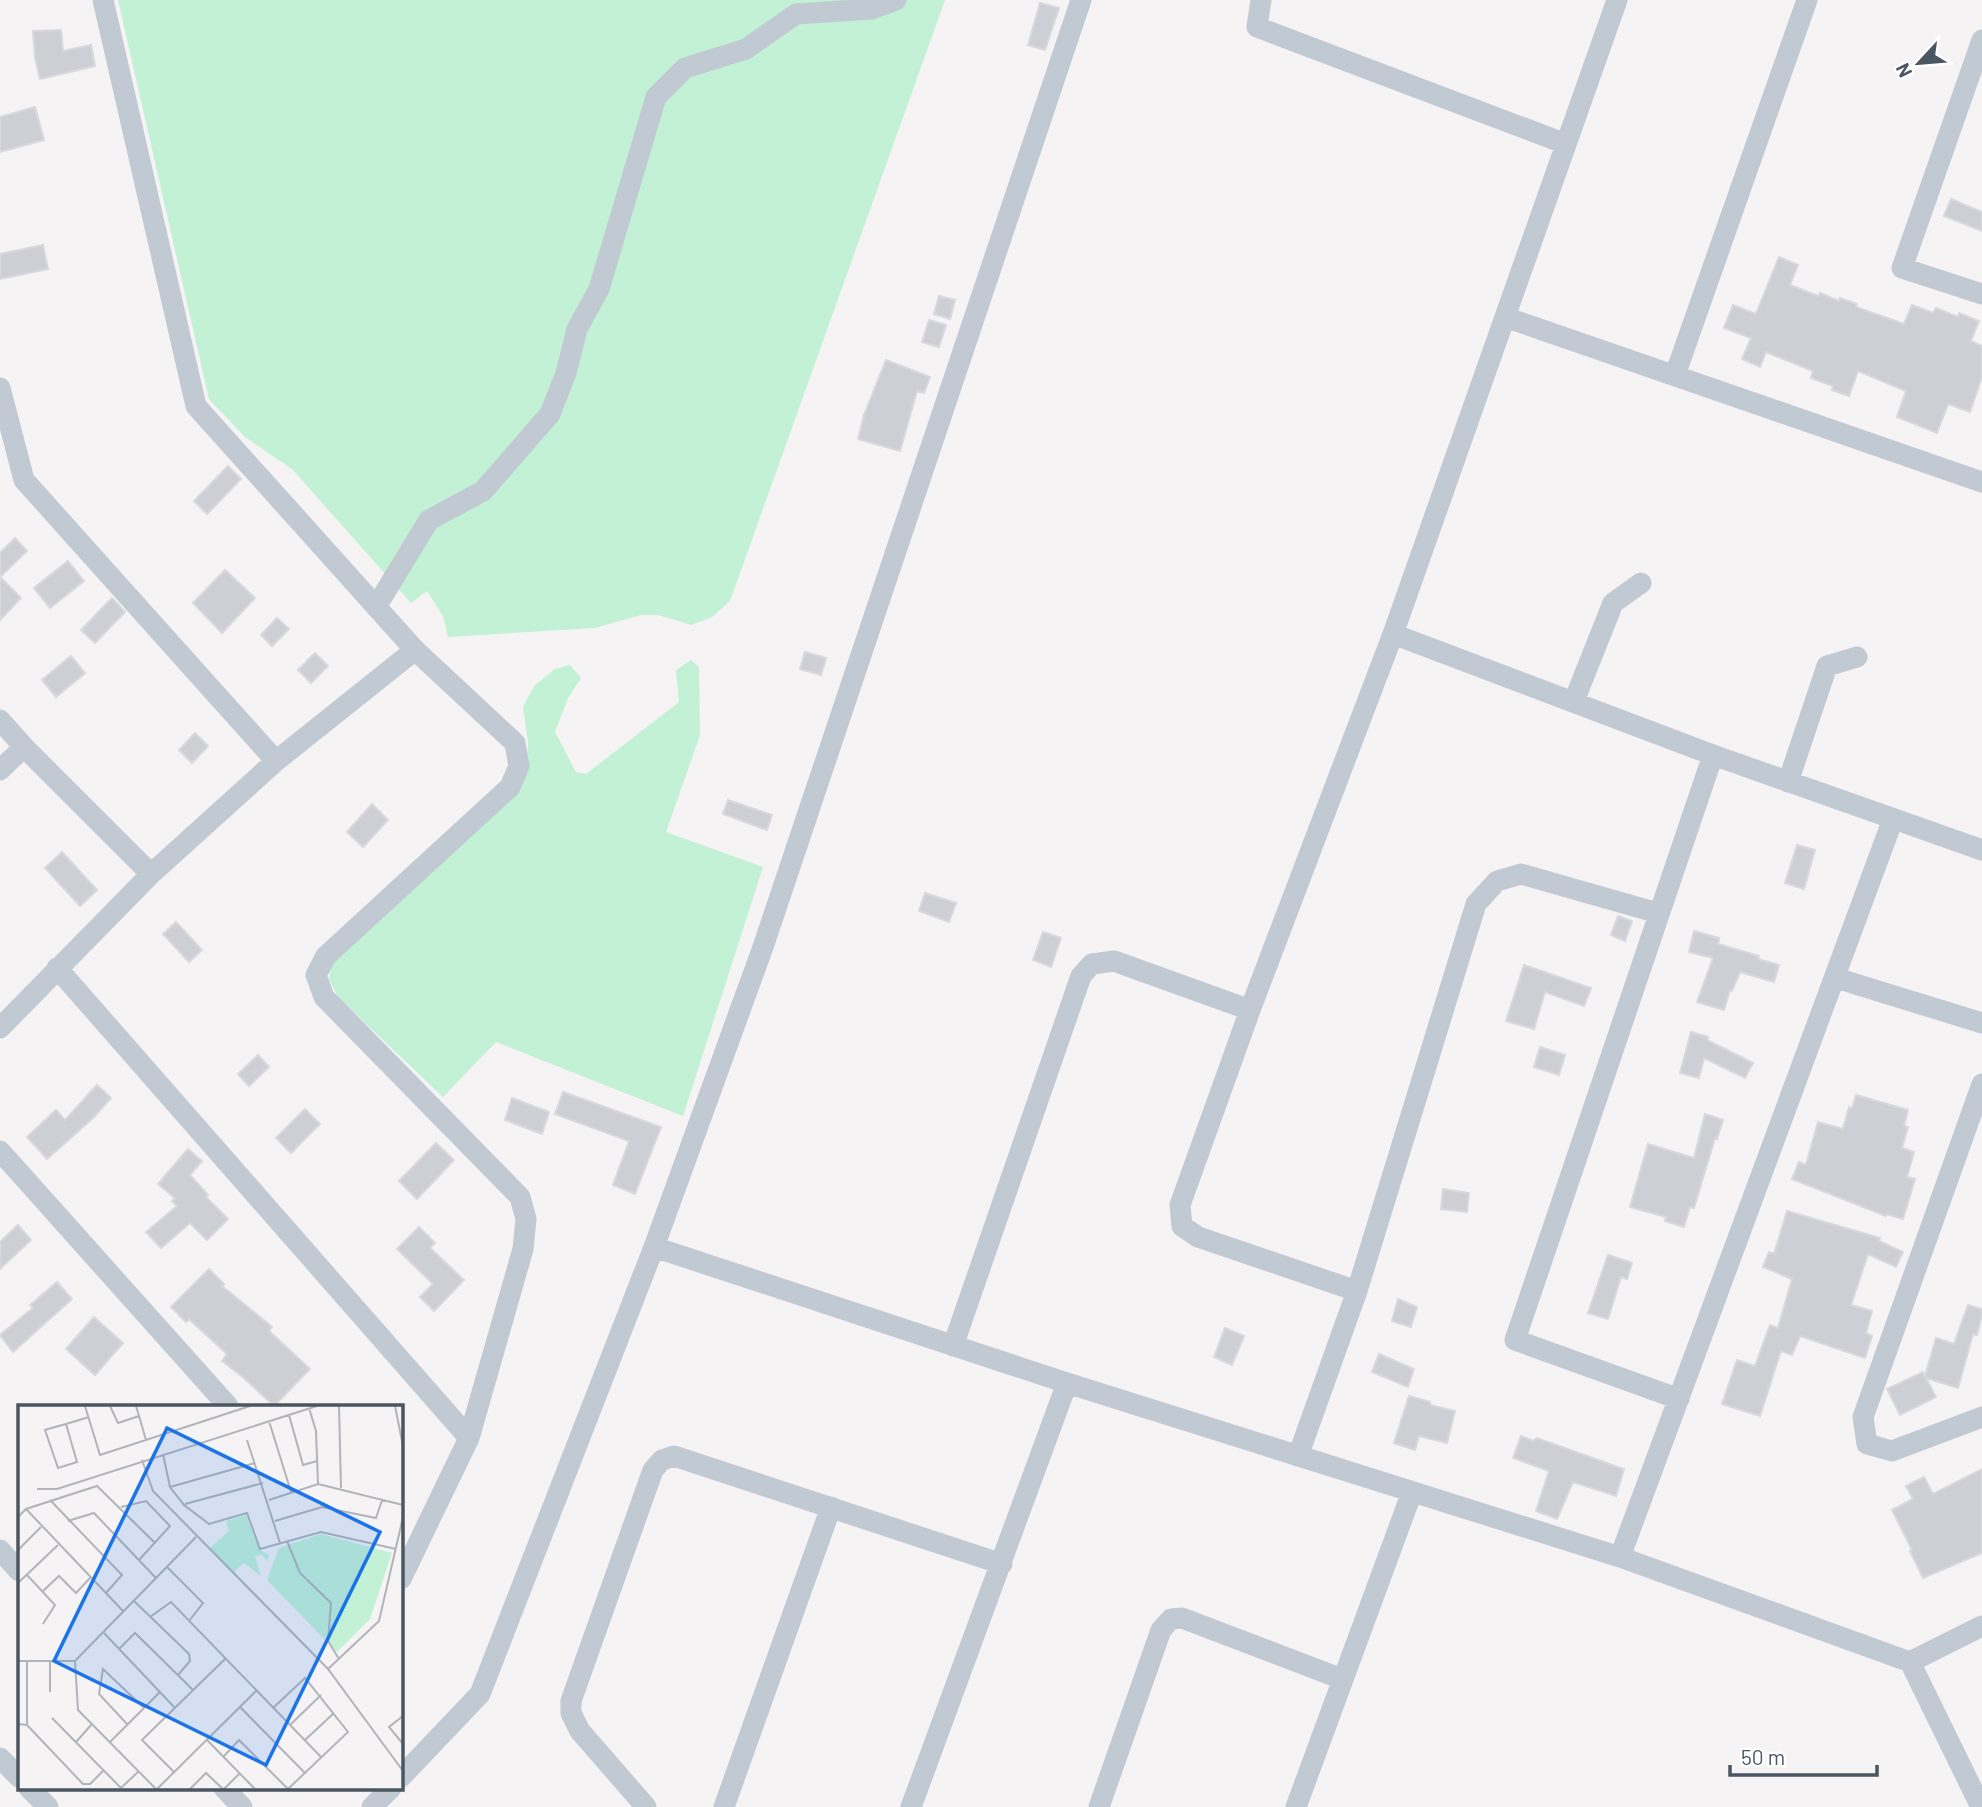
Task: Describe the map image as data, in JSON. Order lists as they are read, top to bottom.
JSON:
{
  "scale_bar": "50 m",
  "north": "bottom left"
}
